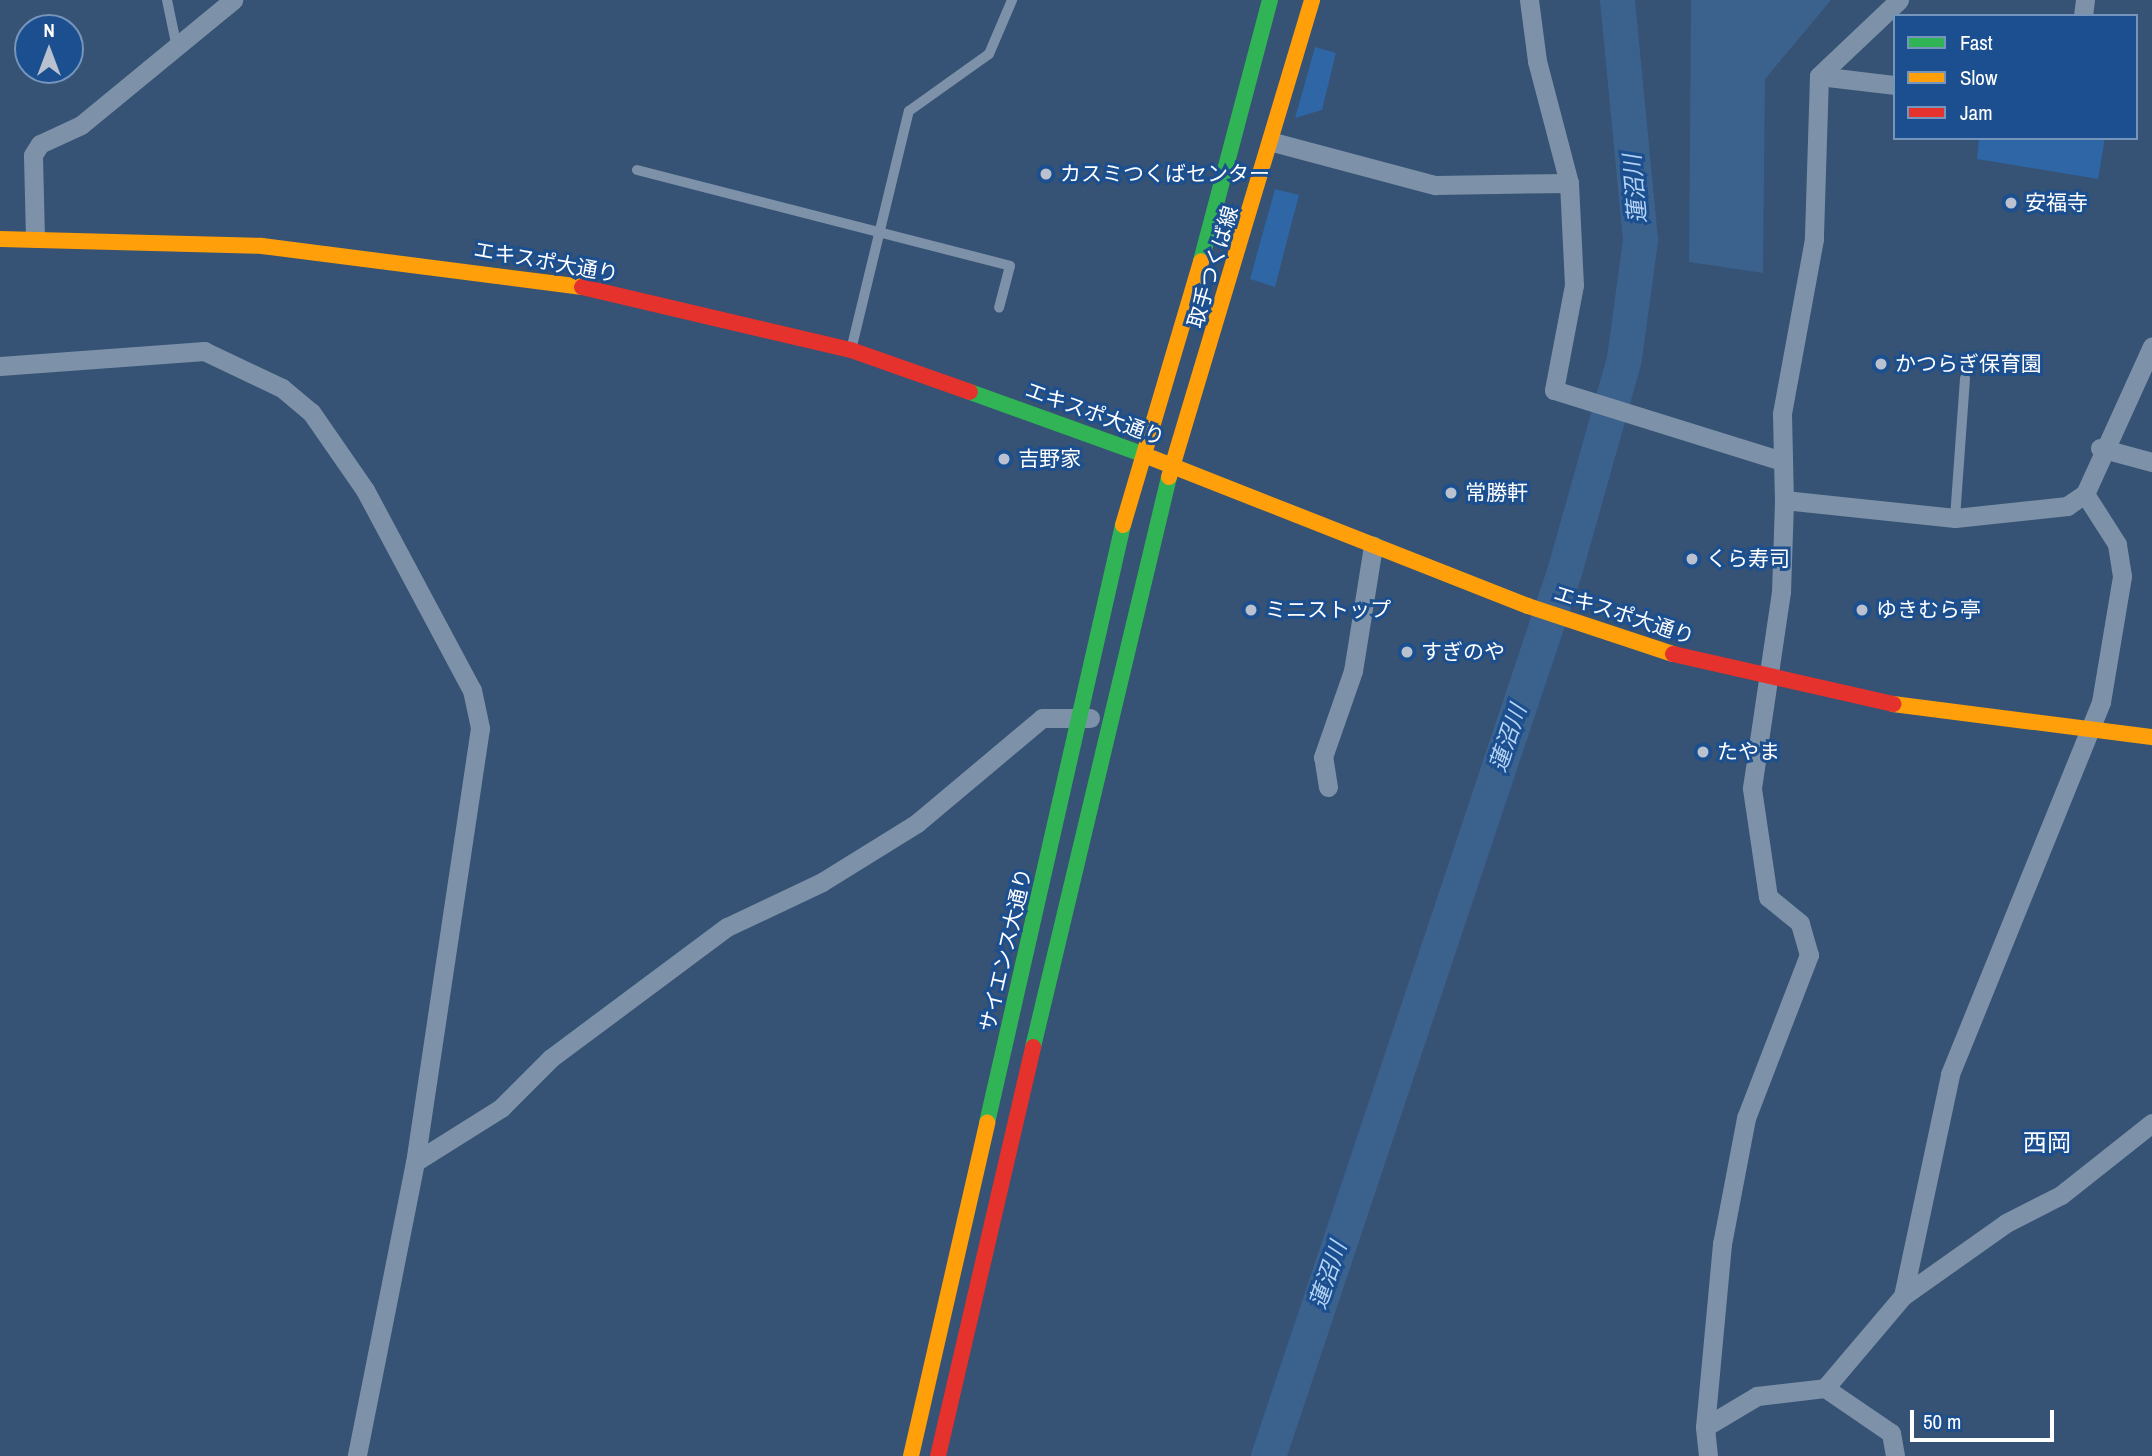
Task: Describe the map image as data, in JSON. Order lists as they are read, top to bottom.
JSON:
{
  "streets": {
    "main road": ["エキスポ大通り", "取手つくば線", "サイエンス大通り"]
  },
  "crossings": [
    ["エキスポ大通り", "取手つくば線"],
    ["エキスポ大通り", "サイエンス大通り"],
    ["取手つくば線", "サイエンス大通り"]
  ],
  "districts": ["西岡"],
  "water": ["蓮沼川"],
  "places": [
    "カスミつくばセンター",
    "安福寺",
    "かつらぎ保育園",
    "吉野家",
    "常勝軒",
    "くら寿司",
    "ミニストップ",
    "ゆきむら亭",
    "すぎのや",
    "たやま"
  ],
  "legend": ["Fast", "Slow", "Jam"],
  "scale_bar": "50 m",
  "north": "top"
}
